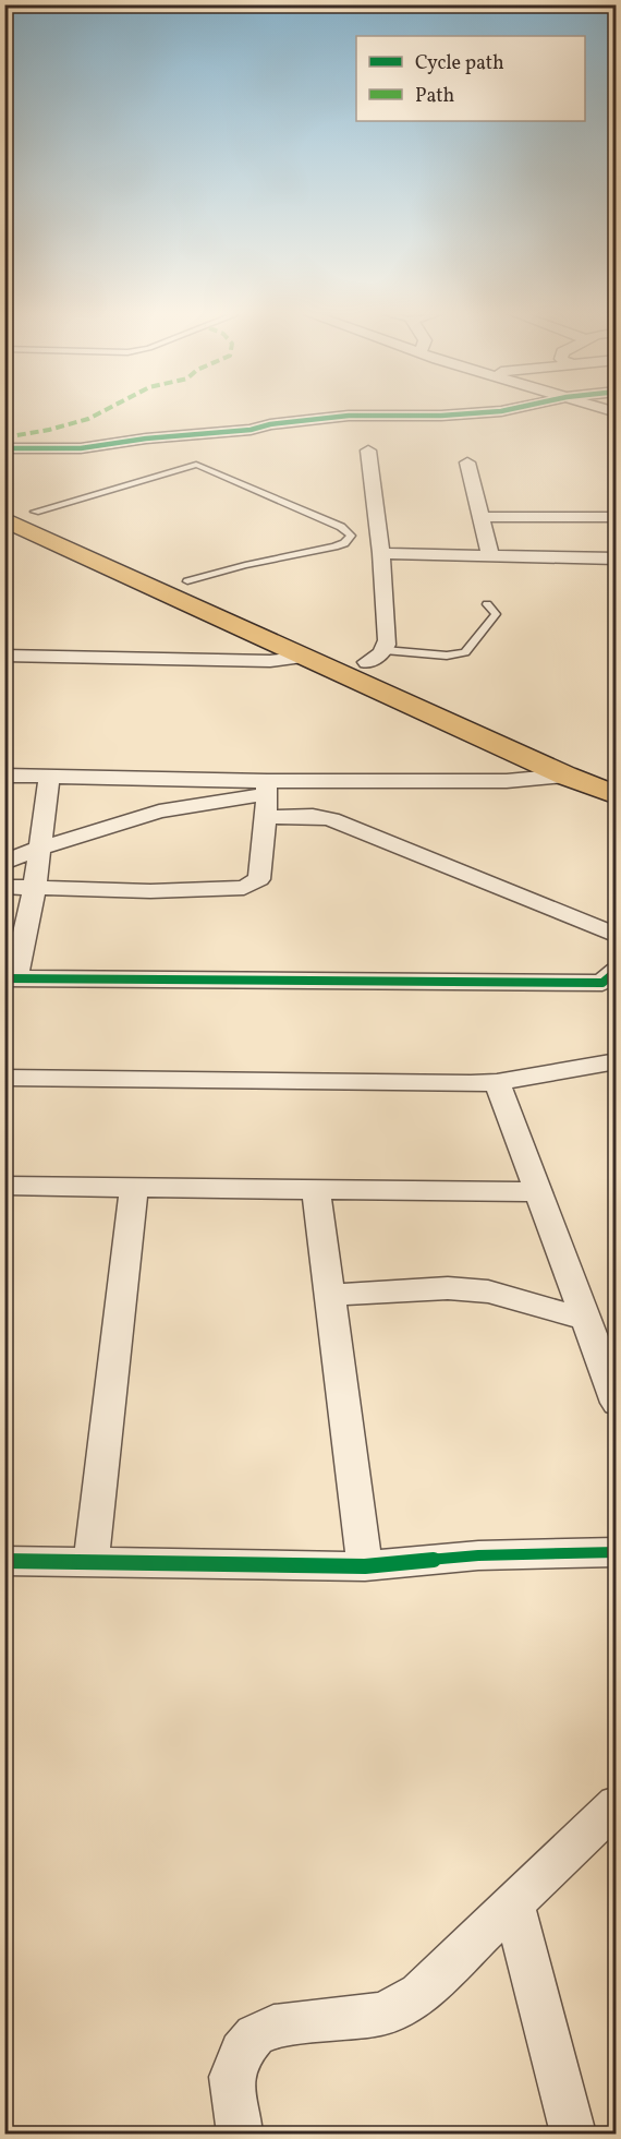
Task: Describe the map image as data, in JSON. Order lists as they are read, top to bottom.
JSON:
{
  "legend": ["Cycle path", "Path"]
}
